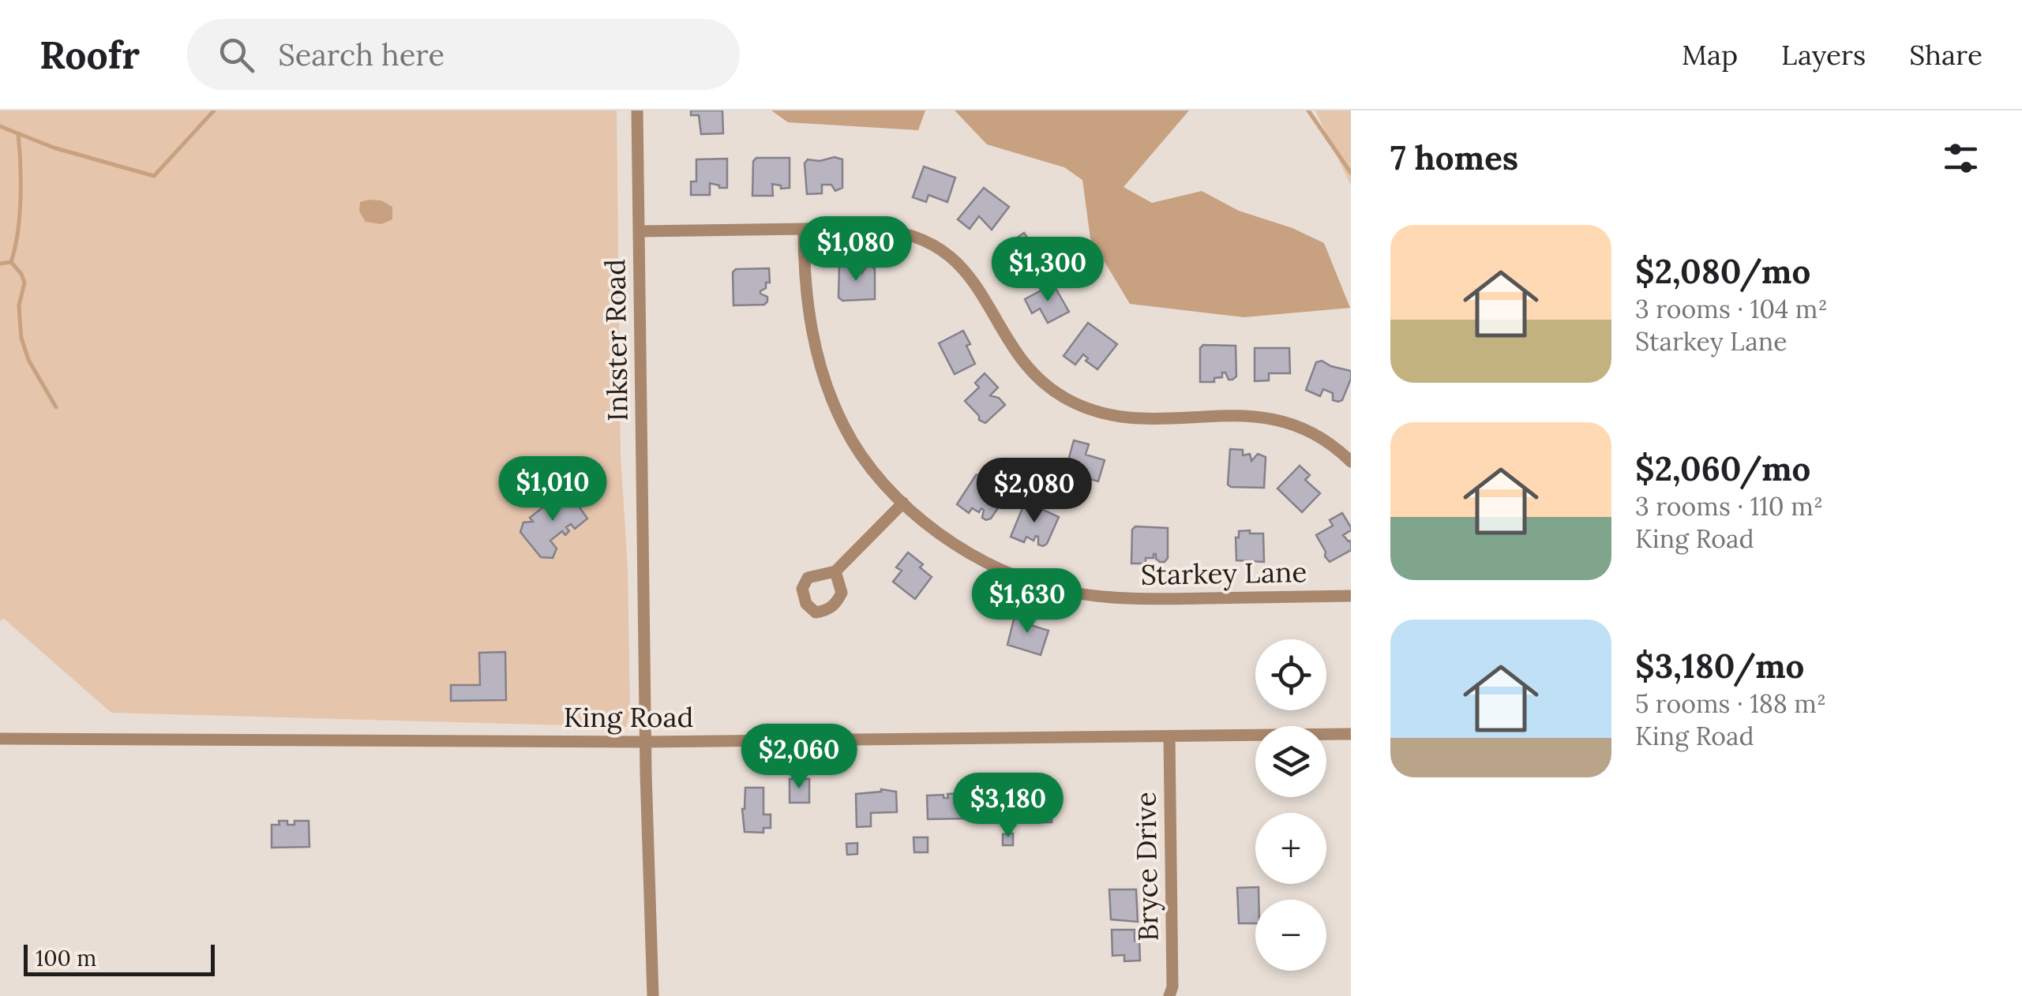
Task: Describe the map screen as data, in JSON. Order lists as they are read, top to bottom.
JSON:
{
  "streets": {
    "street": [
      "Inkster Road",
      "Starkey Lane",
      "King Road",
      "Bryce Drive"
    ]
  },
  "crossings": [
    ["Inkster Road", "King Road"],
    ["King Road", "Bryce Drive"]
  ],
  "scale_bar": "100 m",
  "page": {
    "header": "Roofr",
    "search": "Search here",
    "nav": ["Map", "Layers", "Share"],
    "heading": "7 homes",
    "list": [
      {
        "name": "$2,080/mo",
        "note": "3 rooms · 104 m² · Starkey Lane"
      },
      {
        "name": "$2,060/mo",
        "note": "3 rooms · 110 m² · King Road"
      },
      {
        "name": "$3,180/mo",
        "note": "5 rooms · 188 m² · King Road"
      }
    ],
    "price": [
      "$1,080",
      "$1,300",
      "$1,010",
      "$2,080",
      "$1,630",
      "$2,060",
      "$3,180"
    ],
    "map_buttons": ["+", "−"],
    "scale": "100 m"
  }
}
